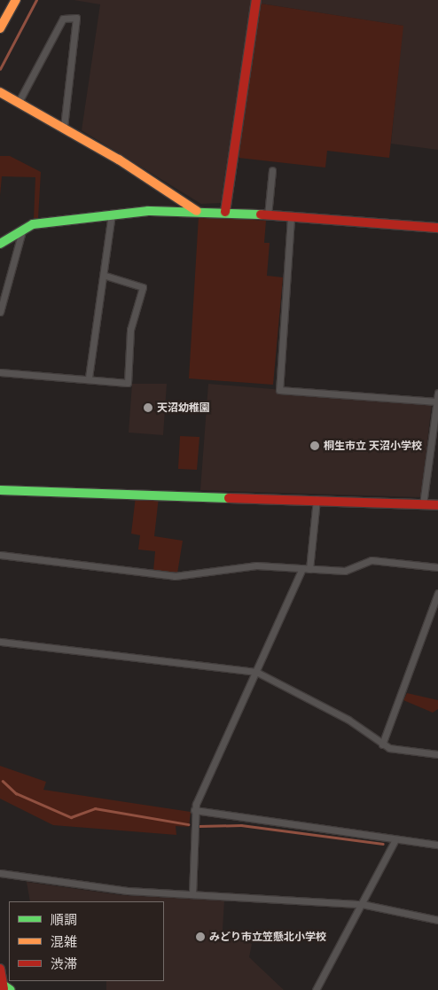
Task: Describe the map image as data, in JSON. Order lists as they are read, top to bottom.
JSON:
{
  "places": ["天沼幼稚園", "桐生市立 天沼小学校", "みどり市立笠懸北小学校"],
  "legend": ["順調", "混雑", "渋滞"]
}
